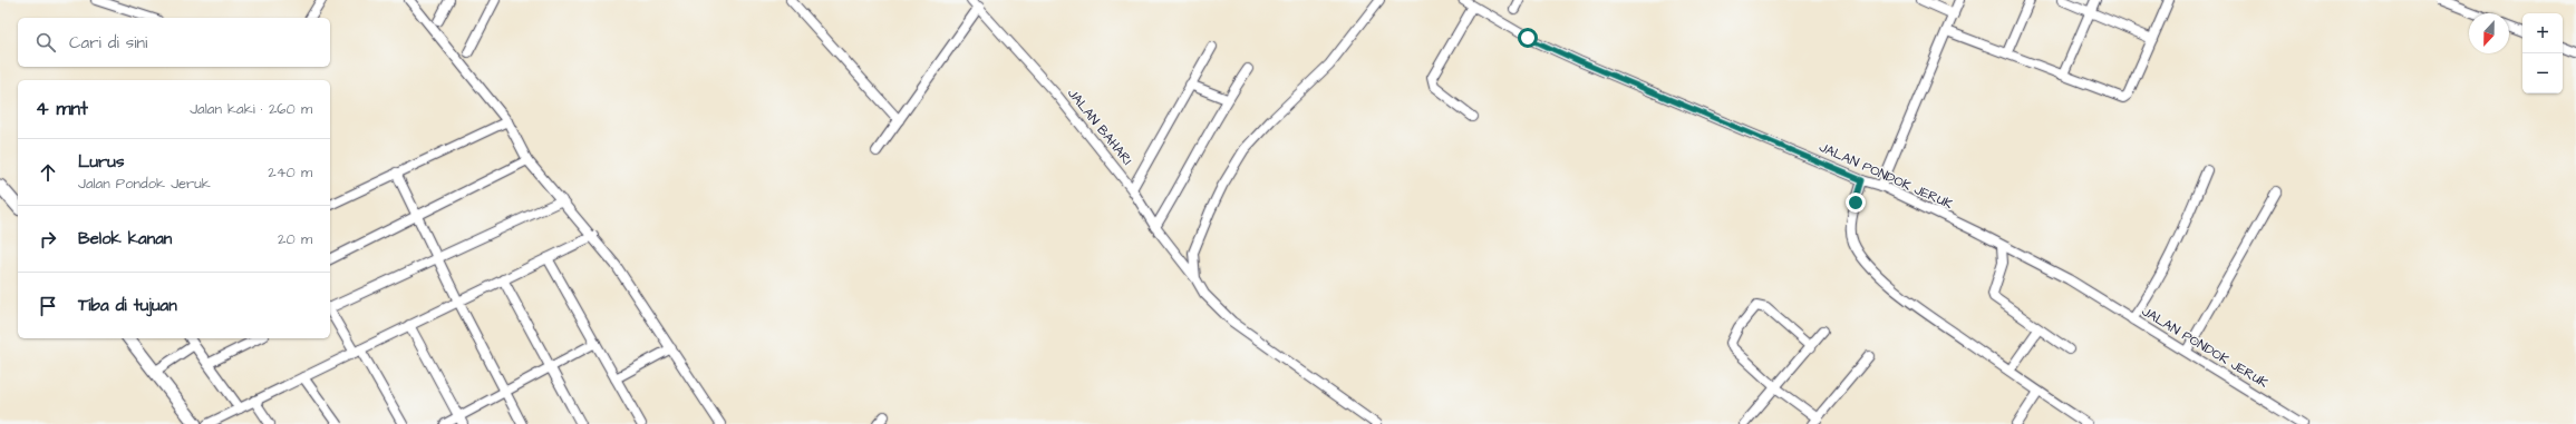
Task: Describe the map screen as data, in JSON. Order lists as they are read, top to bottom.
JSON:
{
  "streets": {
    "street": ["JALAN BAHARI", "JALAN PONDOK JERUK"]
  },
  "north": "bottom",
  "page": {
    "map_buttons": ["+", "−"],
    "search": "Cari di sini",
    "heading": ["4 mnt", "Jalan kaki · 260 m"],
    "list": [
      ["Lurus", "Jalan Pondok Jeruk", "240 m"],
      ["Belok kanan", "20 m"],
      "Tiba di tujuan"
    ]
  }
}
